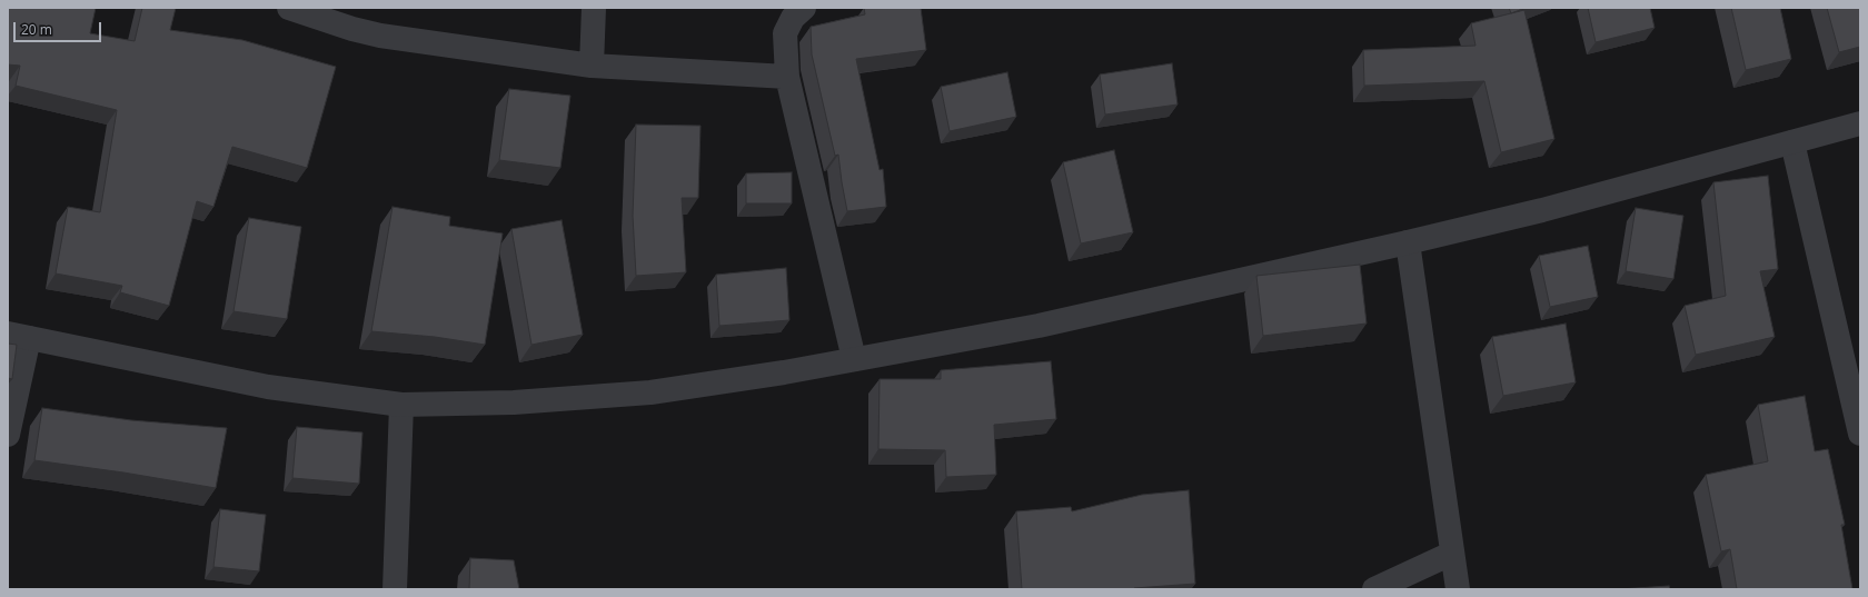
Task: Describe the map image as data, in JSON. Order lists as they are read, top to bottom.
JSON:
{
  "scale_bar": "20 m"
}
